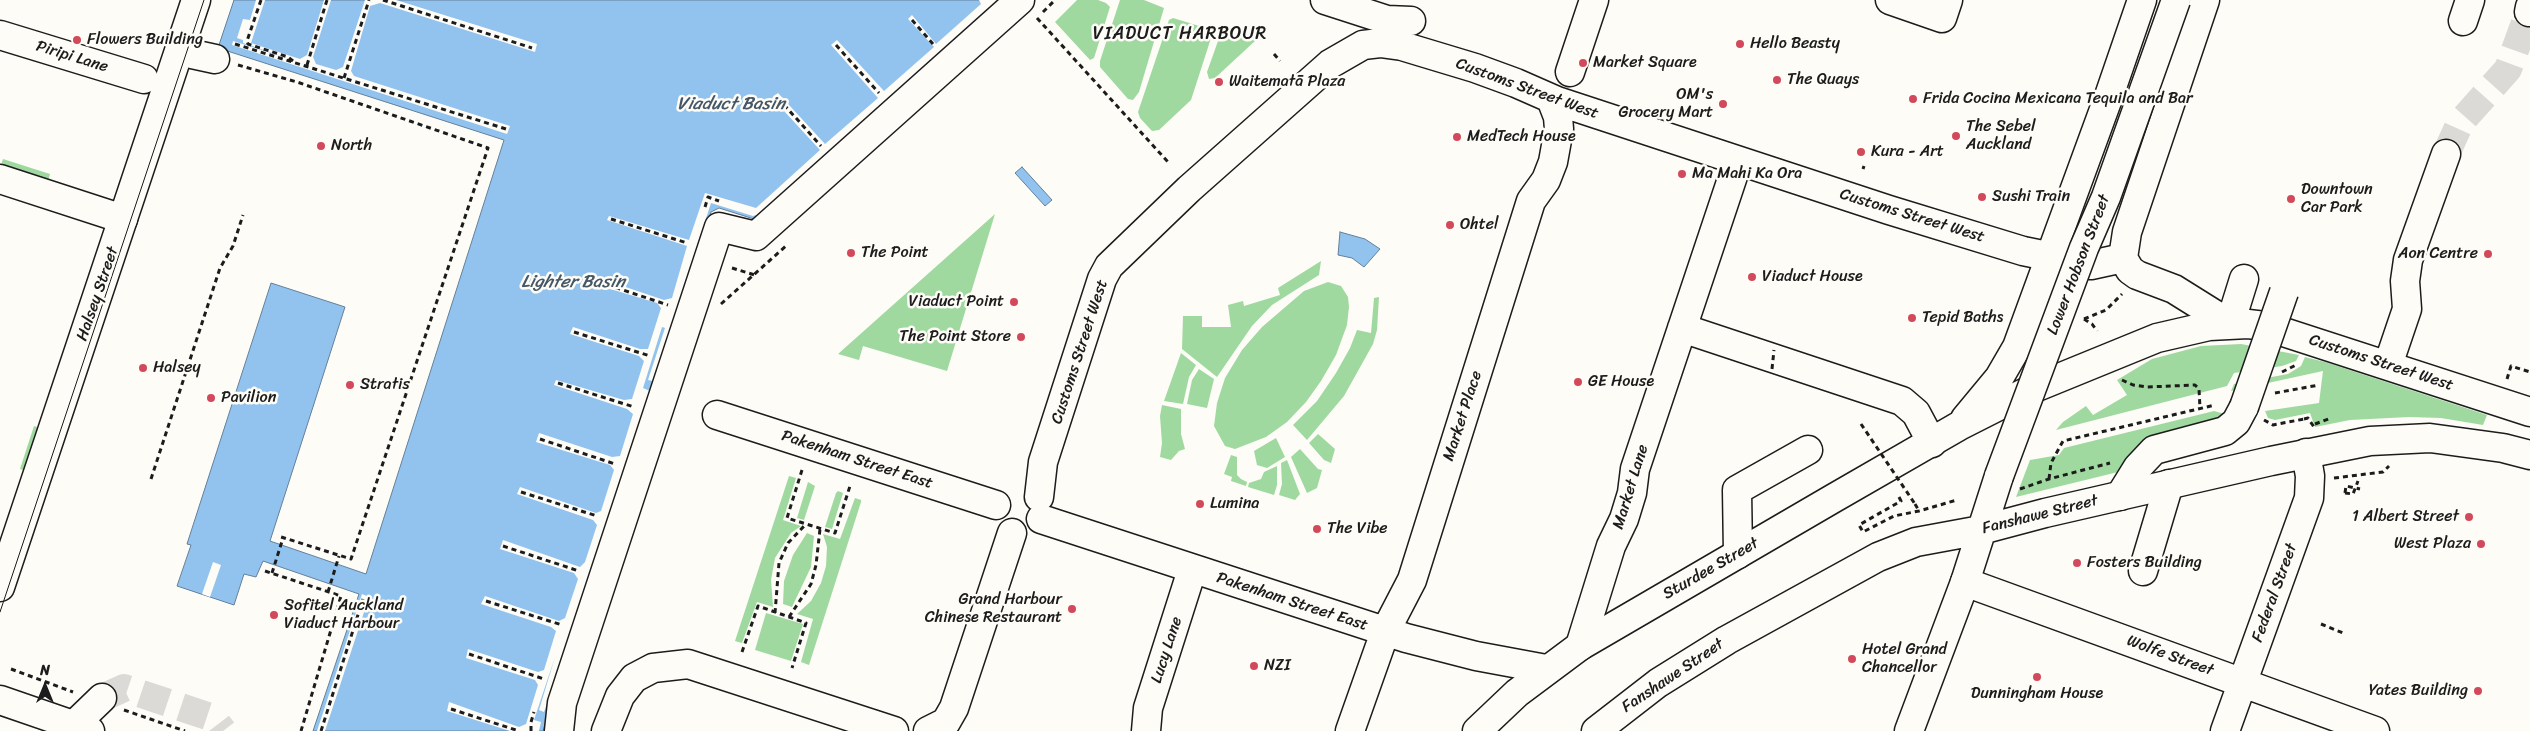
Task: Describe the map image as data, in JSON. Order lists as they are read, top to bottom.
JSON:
{
  "streets": {
    "street": [
      "Piripi Lane",
      "Customs Street West",
      "Lower Hobson Street",
      "Halsey Street",
      "Market Place",
      "Pakenham Street East",
      "Market Lane",
      "Fanshawe Street",
      "Sturdee Street",
      "Federal Street",
      "Lucy Lane",
      "Wolfe Street"
    ]
  },
  "crossings": [
    ["Customs Street West", "Lower Hobson Street"],
    ["Customs Street West", "Market Place"],
    ["Customs Street West", "Pakenham Street East"],
    ["Customs Street West", "Market Lane"],
    ["Customs Street West", "Sturdee Street"],
    ["Lower Hobson Street", "Fanshawe Street"],
    ["Lower Hobson Street", "Sturdee Street"],
    ["Lower Hobson Street", "Wolfe Street"],
    ["Market Place", "Pakenham Street East"],
    ["Pakenham Street East", "Sturdee Street"],
    ["Pakenham Street East", "Lucy Lane"],
    ["Market Lane", "Sturdee Street"],
    ["Fanshawe Street", "Federal Street"],
    ["Federal Street", "Wolfe Street"]
  ],
  "districts": ["VIADUCT HARBOUR"],
  "water": ["Viaduct Basin", "Lighter Basin"],
  "places": [
    "Flowers Building",
    "Hello Beasty",
    "Market Square",
    "The Quays",
    "Waitematā Plaza",
    "Frida Cocina Mexicana Tequila and Bar",
    "OM's Grocery Mart",
    "The Sebel Auckland",
    "MedTech House",
    "North",
    "Kura - Art",
    "Ma Mahi Ka Ora",
    "Sushi Train",
    "Downtown Car Park",
    "Ohtel",
    "The Point",
    "Aon Centre",
    "Viaduct House",
    "Viaduct Point",
    "Tepid Baths",
    "The Point Store",
    "Halsey",
    "GE House",
    "Stratis",
    "Pavilion",
    "Lumina",
    "1 Albert Street",
    "The Vibe",
    "West Plaza",
    "Fosters Building",
    "Grand Harbour Chinese Restaurant",
    "Sofitel Auckland Viaduct Harbour",
    "Hotel Grand Chancellor",
    "NZI",
    "Dunningham House",
    "Yates Building"
  ],
  "north": "top"
}
